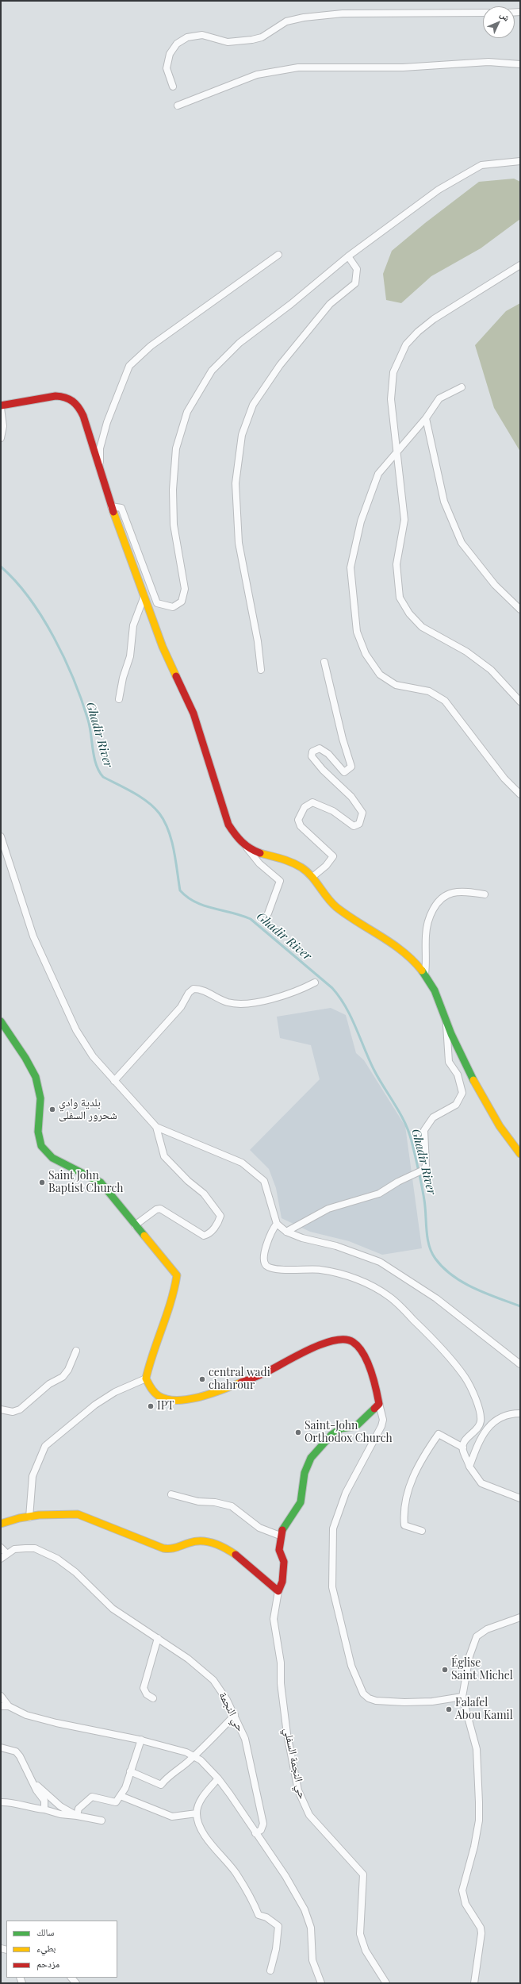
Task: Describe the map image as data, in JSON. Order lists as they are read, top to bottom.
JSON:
{
  "streets": {
    "street": ["حي النجمة", "حي النجمة السفلي"]
  },
  "water": ["Ghadir River"],
  "places": [
    "بلدية وادي شحرور السفلى",
    "Saint John Baptist Church",
    "central wadi chahrour",
    "IPT",
    "Saint-John Orthodox Church",
    "Église Saint Michel",
    "Falafel Abou Kamil"
  ],
  "legend": ["سالك", "بطيء", "مزدحم"],
  "north": "top right"
}
